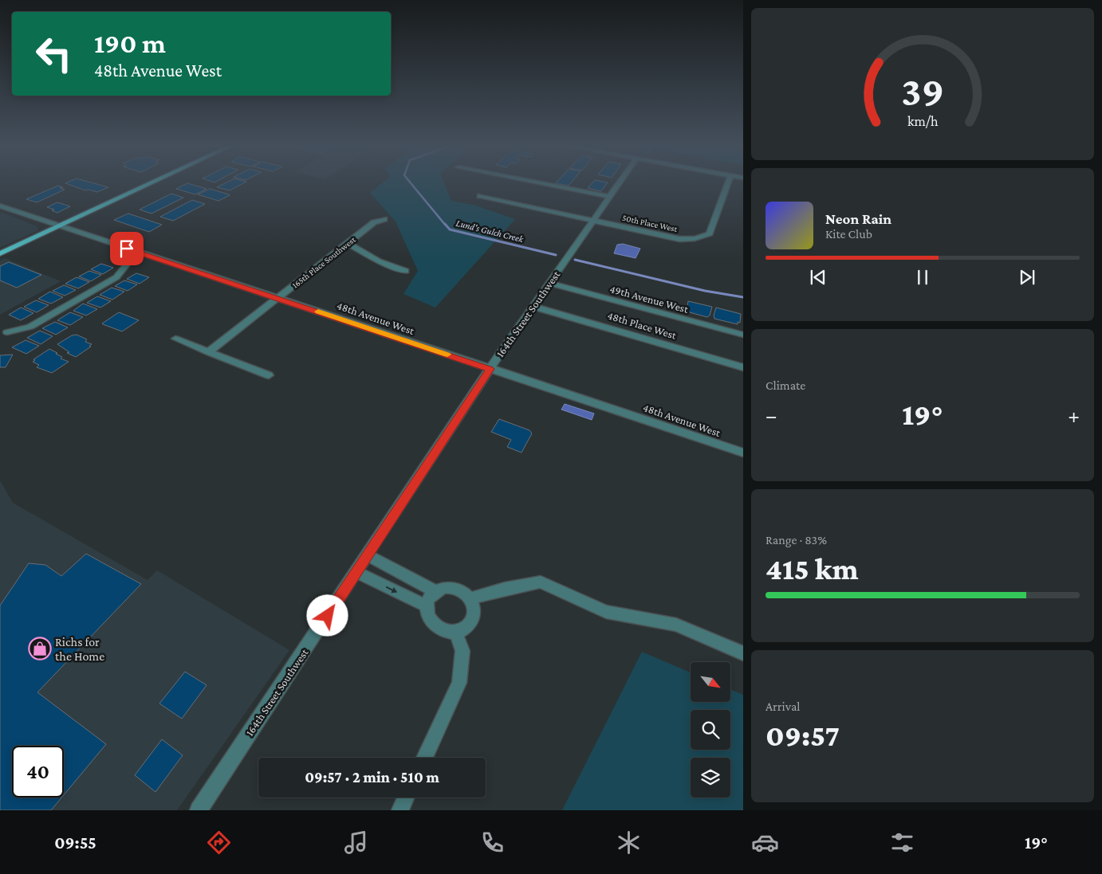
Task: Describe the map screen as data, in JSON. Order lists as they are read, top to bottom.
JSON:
{
  "streets": {
    "street": [
      "50th Place West",
      "165th Place Southwest",
      "49th Avenue West",
      "164th Street Southwest",
      "48th Avenue West",
      "48th Place West"
    ]
  },
  "crossings": [
    ["50th Place West", "164th Street Southwest"],
    ["165th Place Southwest", "48th Avenue West"],
    ["49th Avenue West", "164th Street Southwest"],
    ["164th Street Southwest", "48th Avenue West"],
    ["164th Street Southwest", "48th Place West"]
  ],
  "water": ["Lund's Gulch Creek"],
  "places": {
    "shop": ["Richs for the Home"]
  },
  "north": "bottom right",
  "page": {
    "turn": ["190 m", "48th Avenue West"],
    "song": ["Neon Rain", "Kite Club"],
    "tile": [
      "Climate",
      ["Range · 83%", "415 km"],
      ["Arrival", "09:57"]
    ],
    "heat": ["−", "19°", "+"],
    "limit": "40",
    "trip": "09:57 · 2 min · 510 m",
    "tabs": ["09:55", "19°"],
    "gauge": ["39", "km/h"]
  }
}
